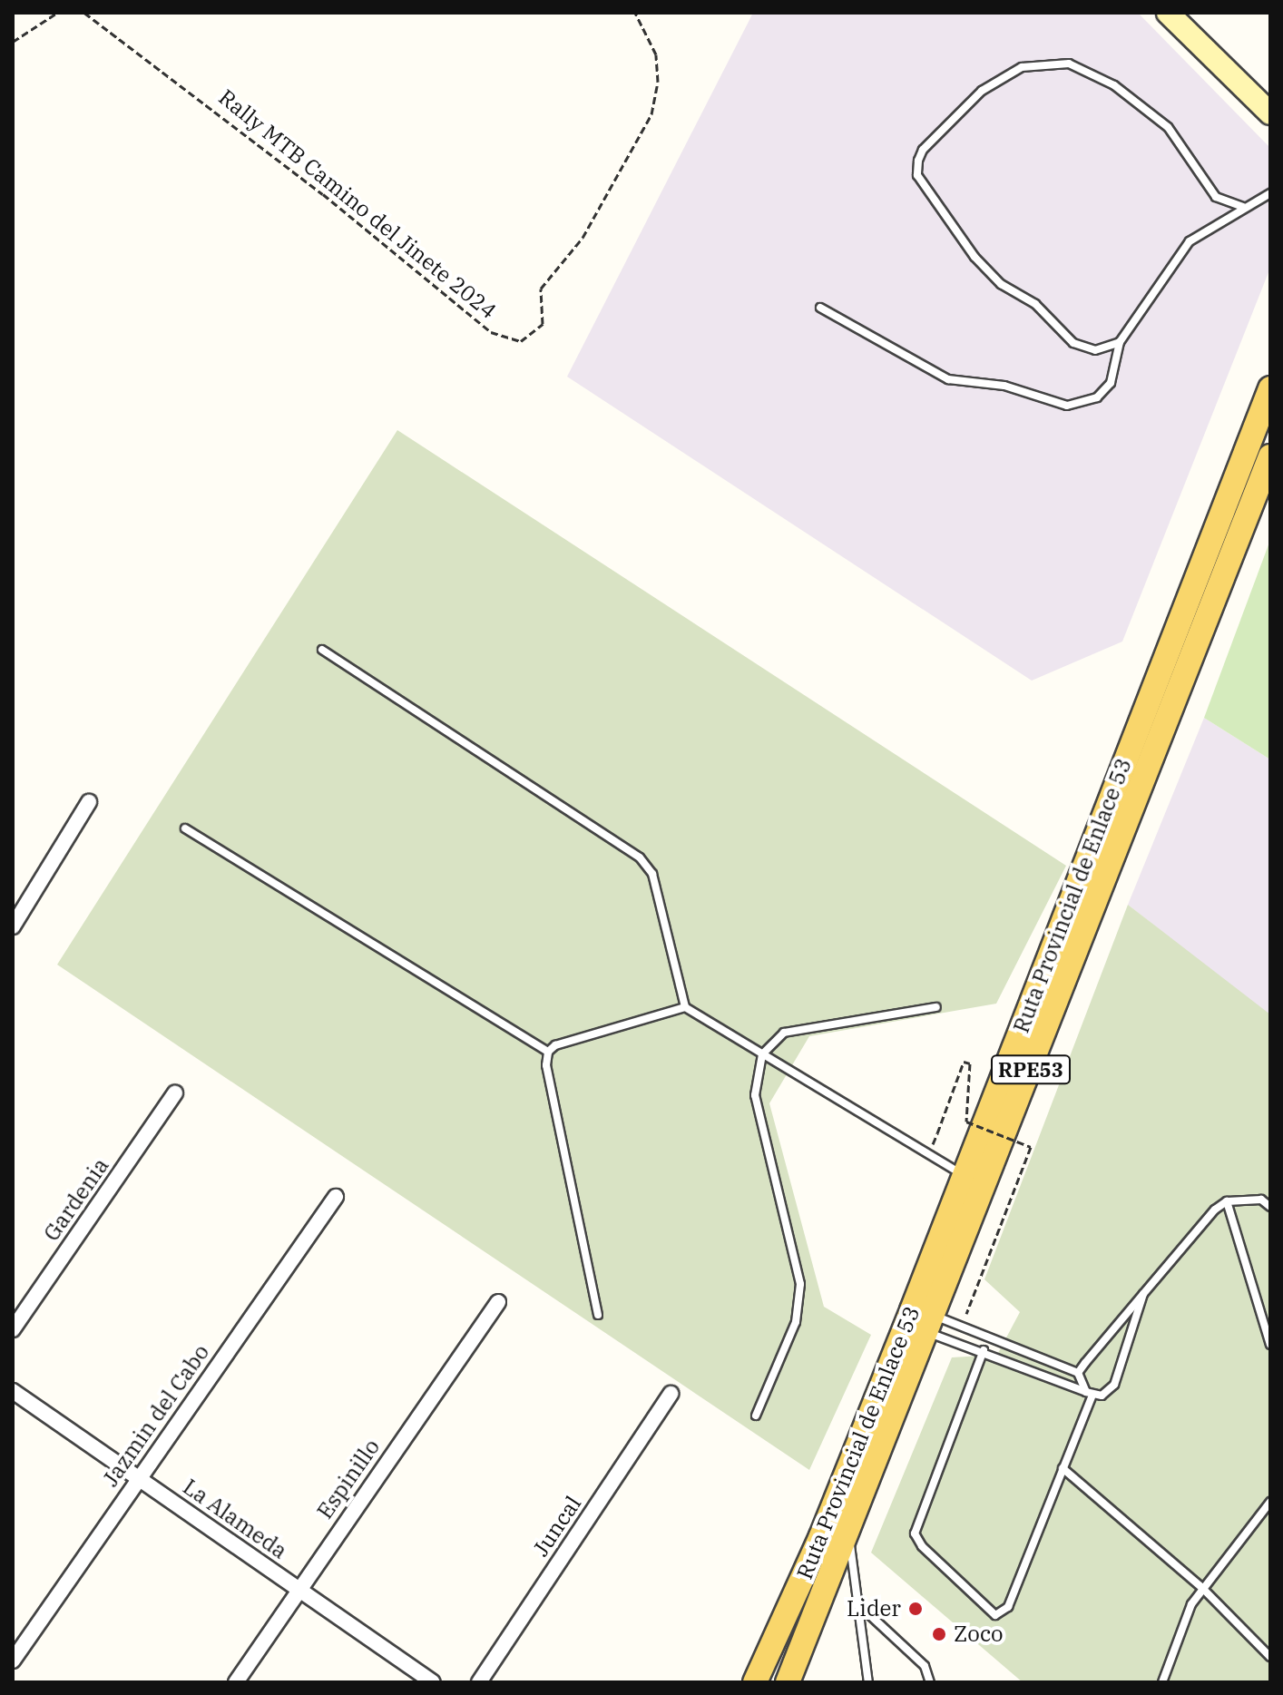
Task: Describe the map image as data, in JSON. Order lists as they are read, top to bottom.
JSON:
{
  "streets": {
    "main road": ["Ruta Provincial de Enlace 53", "RPE53"],
    "street": [
      "Gardenia",
      "Jazmin del Cabo",
      "Espinillo",
      "La Alameda",
      "Juncal"
    ],
    "path": ["Rally MTB Camino del Jinete 2024"]
  },
  "crossings": [
    ["Jazmin del Cabo", "La Alameda"],
    ["Espinillo", "La Alameda"]
  ],
  "places": ["Lider", "Zoco"]
}
